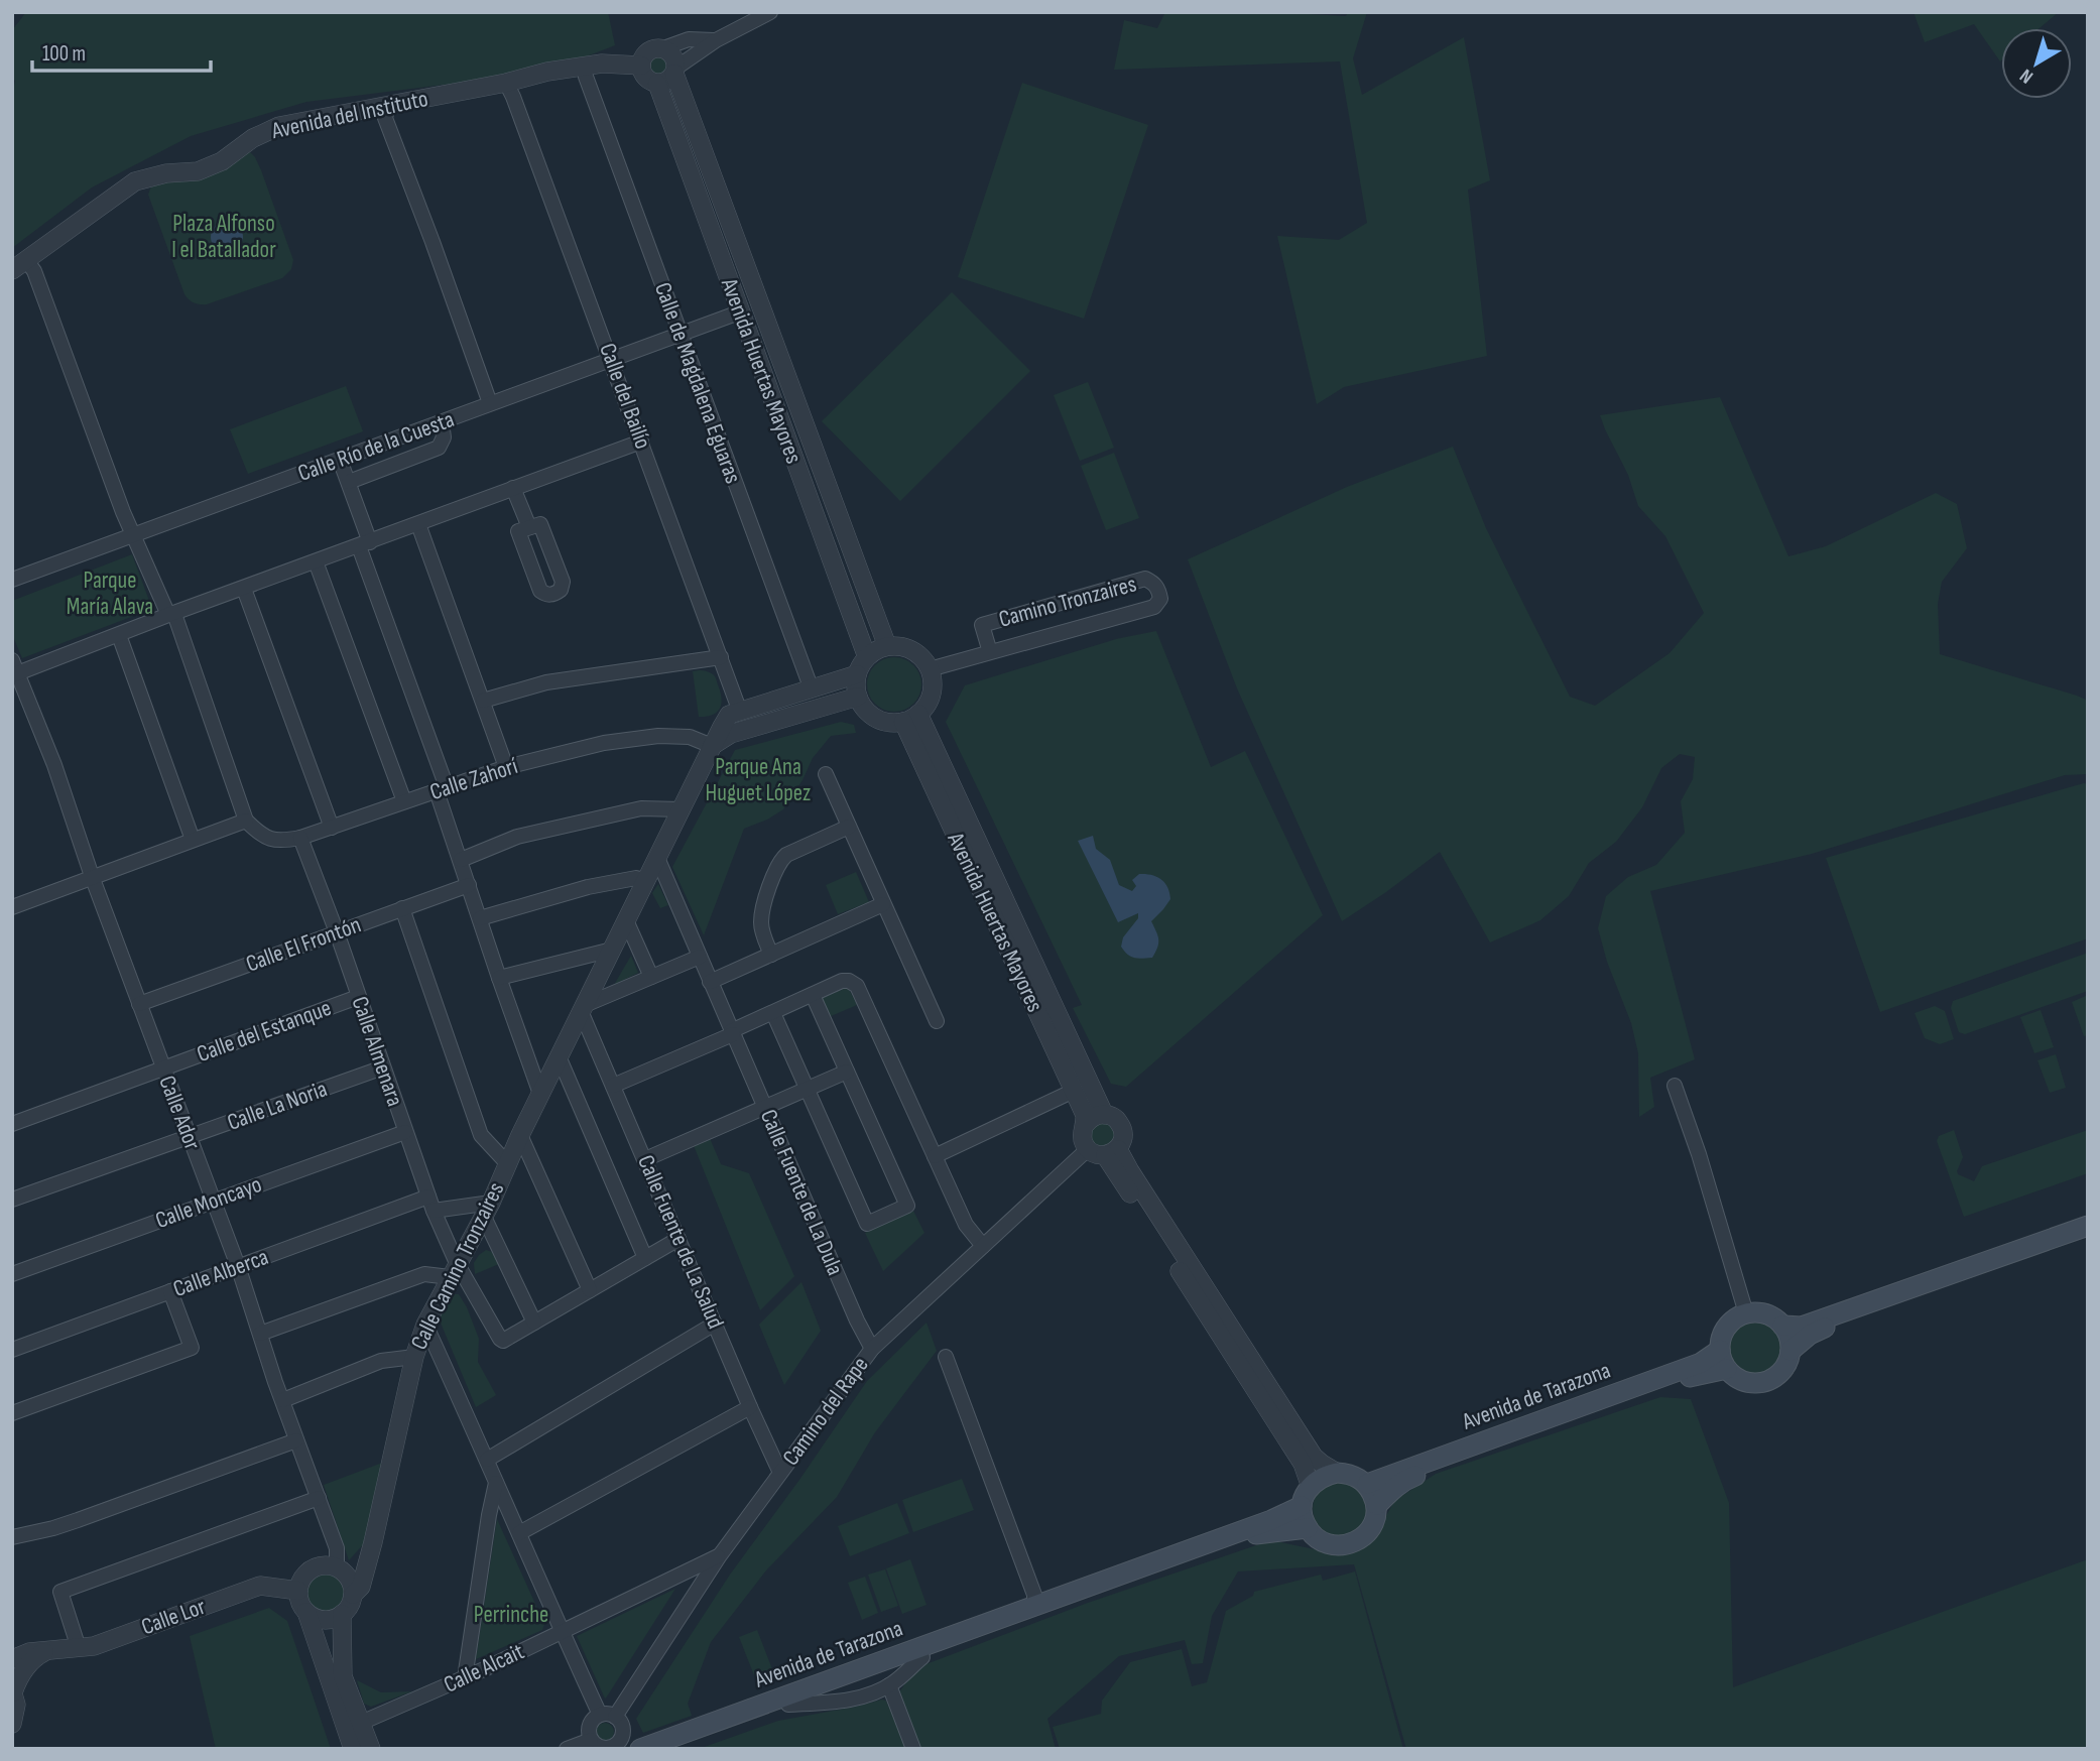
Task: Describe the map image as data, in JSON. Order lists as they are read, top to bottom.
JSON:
{
  "streets": {
    "main road": ["Avenida de Tarazona"],
    "street": [
      "Avenida del Instituto",
      "Avenida Huertas Mayores",
      "Calle de Magdalena Eguaras",
      "Calle del Bailío",
      "Calle Río de la Cuesta",
      "Camino Tronzaires",
      "Calle Zahorí",
      "Calle El Frontón",
      "Calle del Estanque",
      "Calle Almenara",
      "Calle La Noria",
      "Calle Ador",
      "Calle Fuente de La Dula",
      "Calle Moncayo",
      "Calle Fuente de La Salud",
      "Calle Camino Tronzaires",
      "Calle Alberca",
      "Camino del Rape",
      "Calle Lor",
      "Calle Alcait"
    ]
  },
  "crossings": [
    ["Avenida del Instituto", "Avenida Huertas Mayores"],
    ["Avenida del Instituto", "Calle del Bailío"],
    ["Avenida Huertas Mayores", "Calle Río de la Cuesta"],
    ["Avenida Huertas Mayores", "Camino Tronzaires"],
    ["Avenida Huertas Mayores", "Avenida de Tarazona"],
    ["Avenida Huertas Mayores", "Camino del Rape"],
    ["Calle de Magdalena Eguaras", "Calle Río de la Cuesta"],
    ["Calle del Bailío", "Calle Río de la Cuesta"],
    ["Calle Zahorí", "Calle Almenara"],
    ["Calle Zahorí", "Calle Camino Tronzaires"],
    ["Calle El Frontón", "Calle Almenara"],
    ["Calle El Frontón", "Calle Ador"],
    ["Calle del Estanque", "Calle Almenara"],
    ["Calle del Estanque", "Calle Ador"],
    ["Calle Almenara", "Calle La Noria"],
    ["Calle Almenara", "Calle Moncayo"],
    ["Calle Almenara", "Calle Camino Tronzaires"],
    ["Calle Almenara", "Calle Alberca"],
    ["Calle La Noria", "Calle Ador"],
    ["Calle Ador", "Calle Moncayo"],
    ["Calle Ador", "Calle Camino Tronzaires"],
    ["Calle Ador", "Calle Alberca"],
    ["Calle Ador", "Calle Lor"],
    ["Calle Fuente de La Dula", "Calle Camino Tronzaires"],
    ["Calle Fuente de La Dula", "Camino del Rape"],
    ["Calle Fuente de La Salud", "Calle Camino Tronzaires"],
    ["Calle Fuente de La Salud", "Camino del Rape"],
    ["Calle Camino Tronzaires", "Calle Alberca"],
    ["Calle Camino Tronzaires", "Calle Lor"],
    ["Camino del Rape", "Calle Alcait"]
  ],
  "parks": [
    "Plaza Alfonso I el Batallador",
    "Parque María Alava",
    "Parque Ana Huguet López",
    "Perrinche"
  ],
  "scale_bar": "100 m",
  "north": "bottom left"
}
